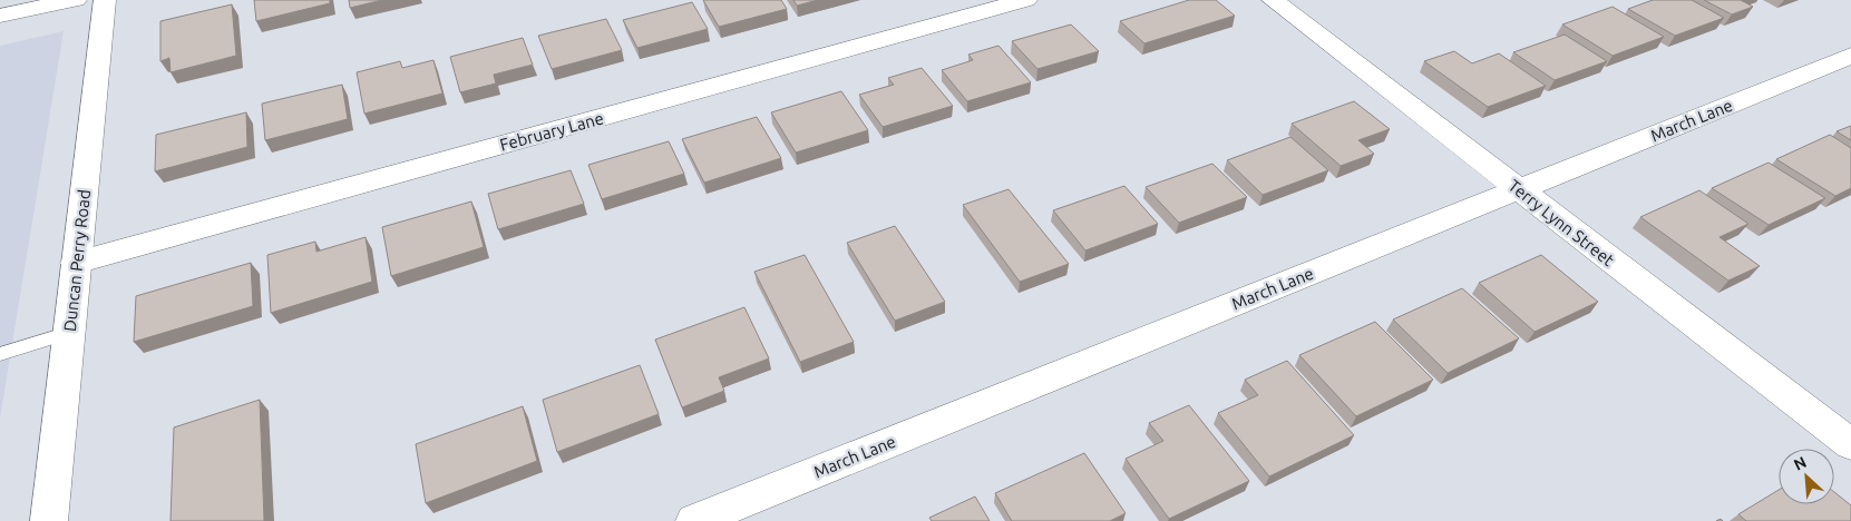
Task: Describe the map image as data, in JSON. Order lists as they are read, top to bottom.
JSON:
{
  "streets": {
    "street": [
      "March Lane",
      "February Lane",
      "Terry Lynn Street",
      "Duncan Perry Road"
    ]
  },
  "crossings": [
    ["March Lane", "Terry Lynn Street"],
    ["February Lane", "Duncan Perry Road"]
  ],
  "north": "top left"
}
